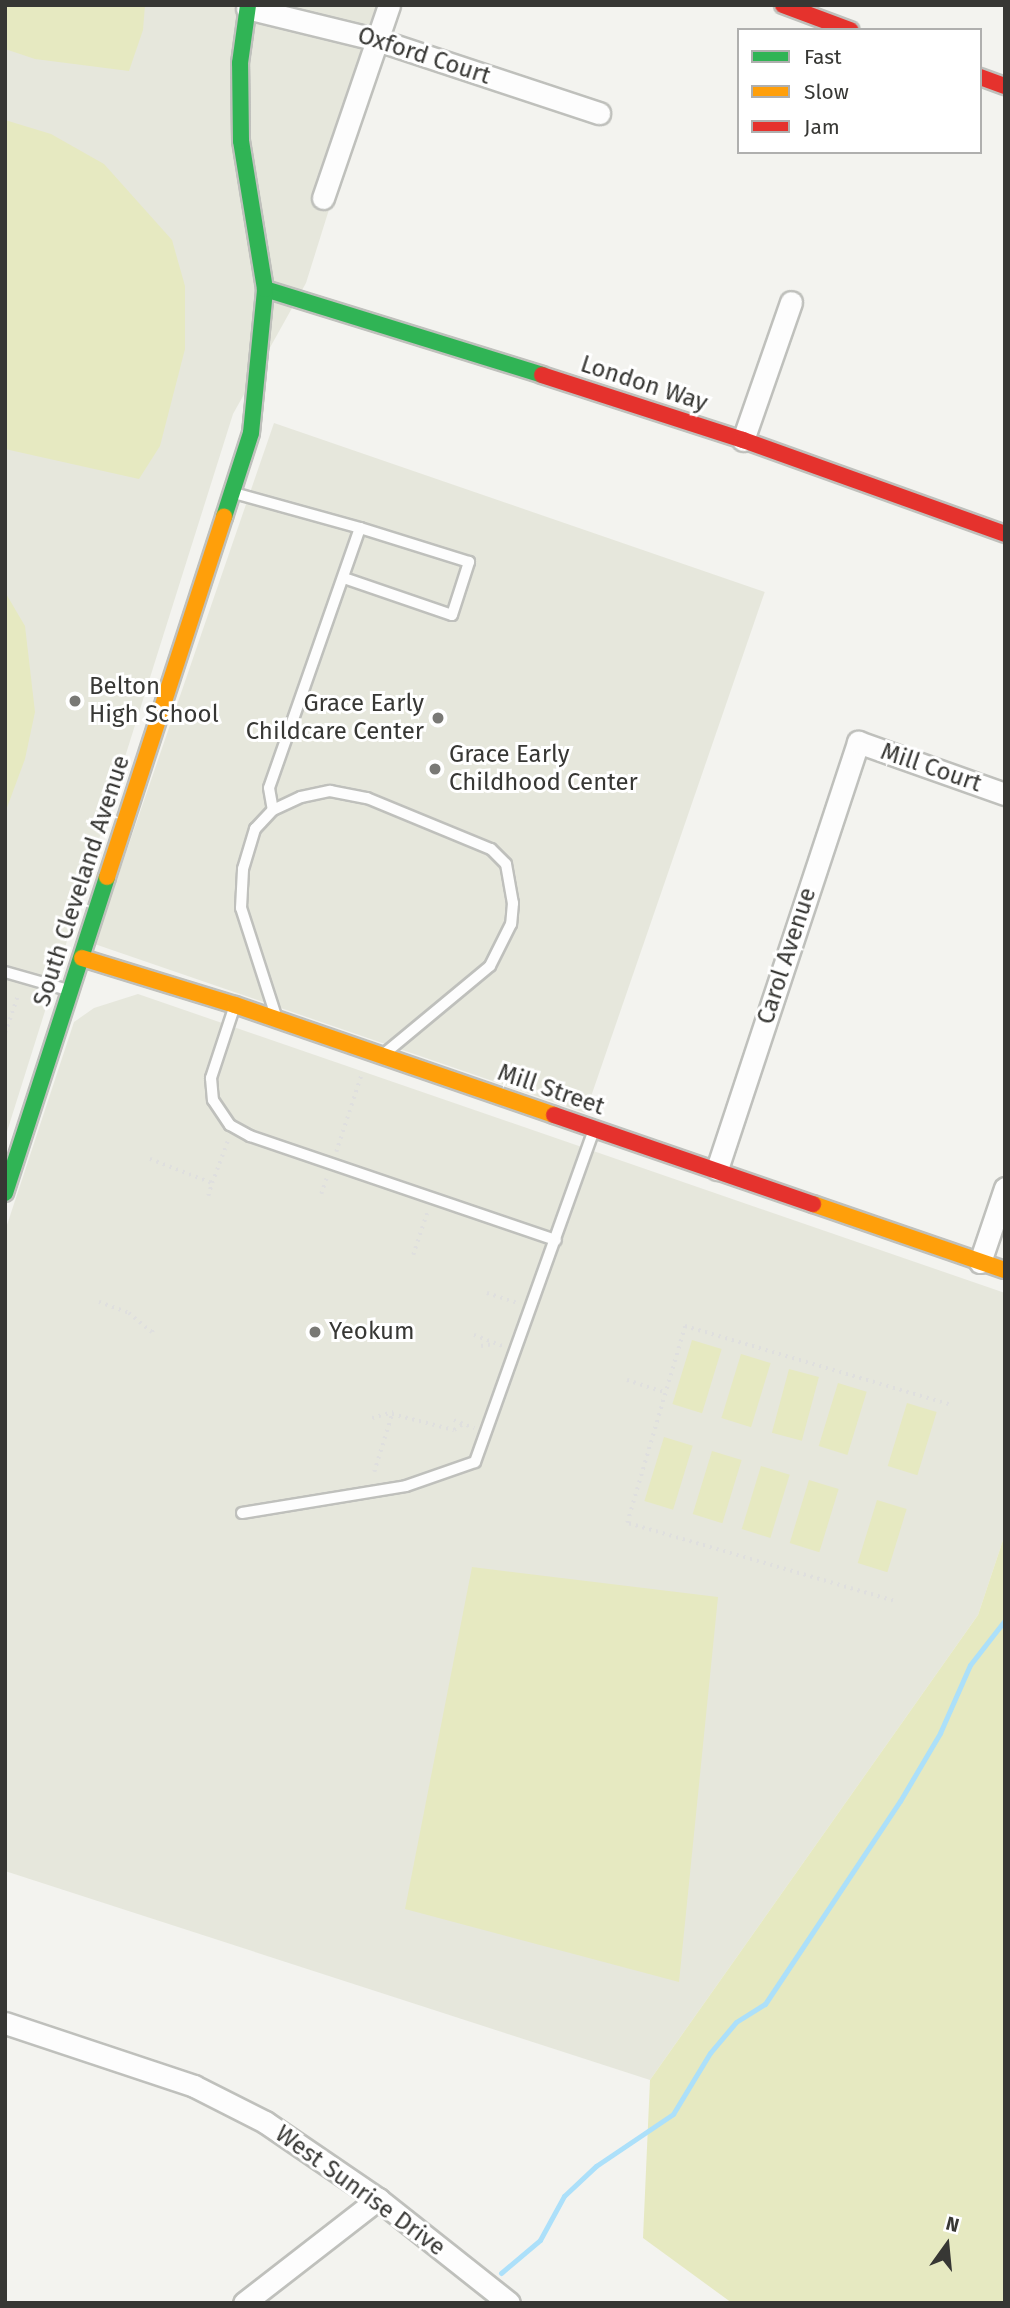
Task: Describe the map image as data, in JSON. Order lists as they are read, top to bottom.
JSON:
{
  "streets": {
    "street": [
      "Oxford Court",
      "London Way",
      "Mill Court",
      "South Cleveland Avenue",
      "Carol Avenue",
      "Mill Street",
      "West Sunrise Drive"
    ]
  },
  "crossings": [
    ["Oxford Court", "South Cleveland Avenue"],
    ["London Way", "South Cleveland Avenue"],
    ["Mill Court", "Carol Avenue"],
    ["South Cleveland Avenue", "Mill Street"],
    ["Carol Avenue", "Mill Street"]
  ],
  "places": [
    "Belton High School",
    "Grace Early Childcare Center",
    "Grace Early Childhood Center",
    "Yeokum"
  ],
  "legend": ["Fast", "Slow", "Jam"],
  "north": "top"
}
